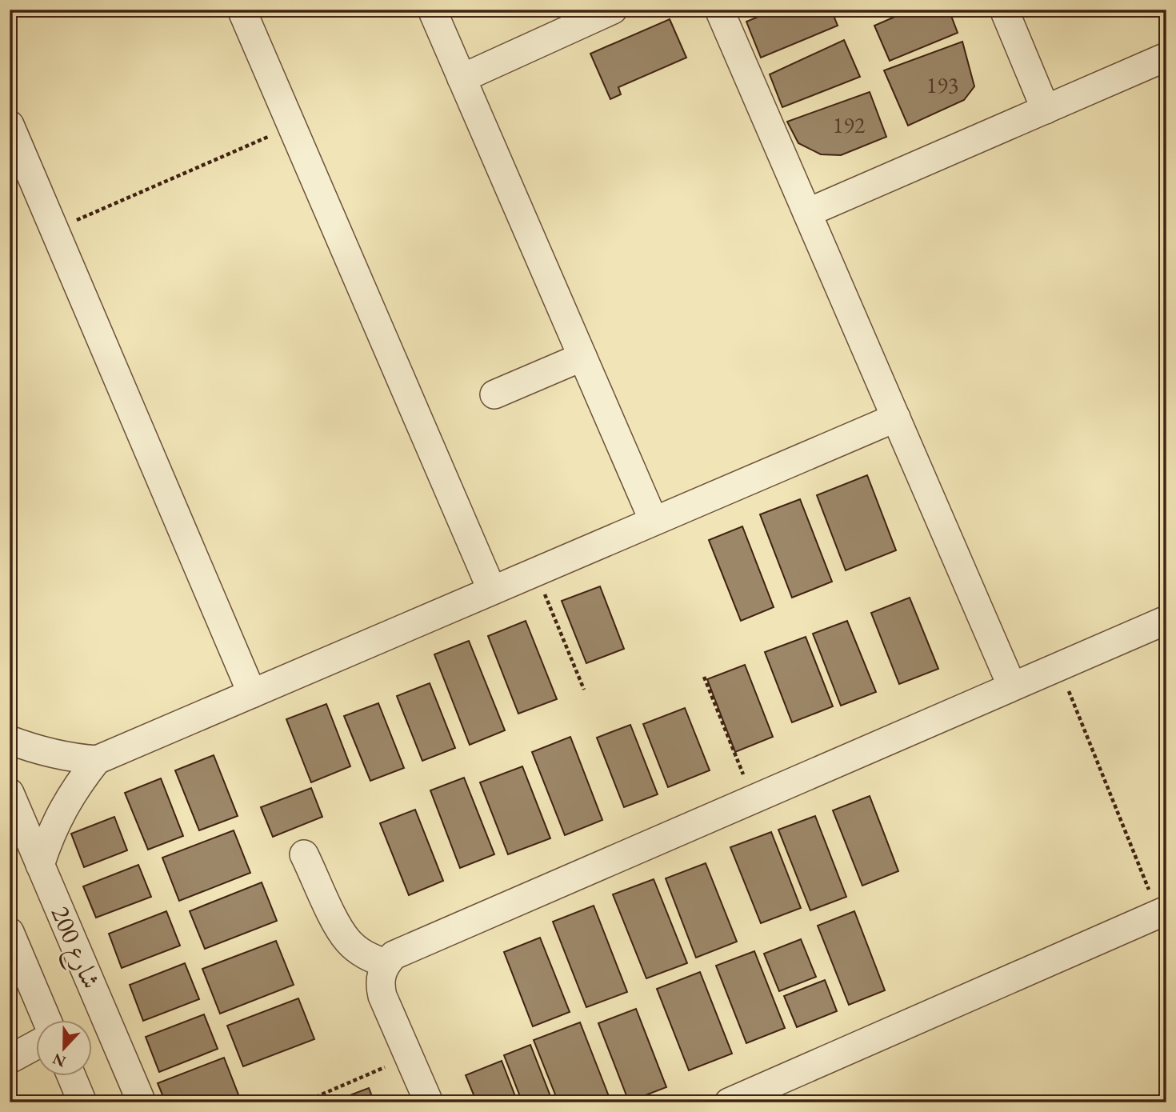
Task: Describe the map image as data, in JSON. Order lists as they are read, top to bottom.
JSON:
{
  "streets": {
    "street": ["شارع 200"]
  },
  "house_numbers": ["193", "192"],
  "north": "bottom"
}
